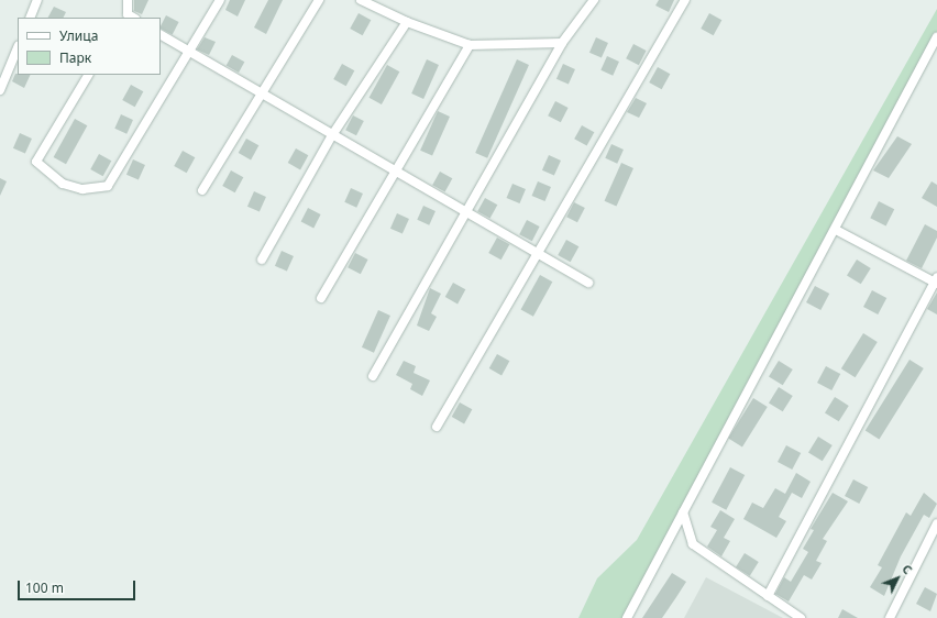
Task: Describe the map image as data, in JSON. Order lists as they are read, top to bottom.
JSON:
{
  "legend": ["Улица", "Парк"],
  "scale_bar": "100 m",
  "north": "top right"
}
